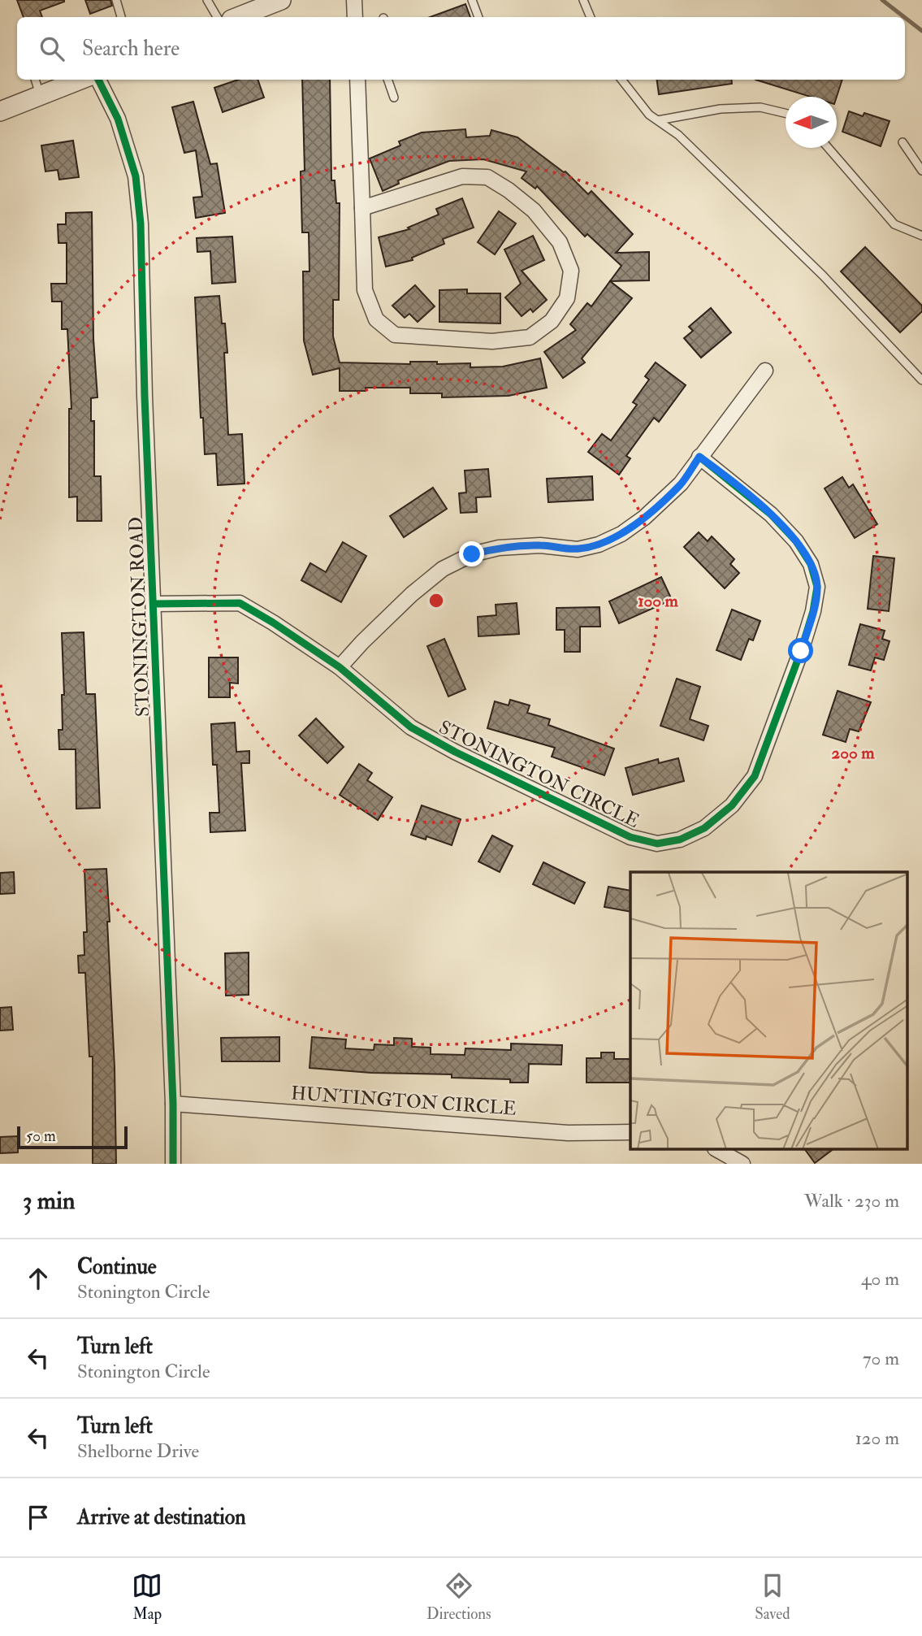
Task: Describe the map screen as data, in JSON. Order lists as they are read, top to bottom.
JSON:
{
  "streets": {
    "street": ["STONINGTON ROAD", "STONINGTON CIRCLE", "HUNTINGTON CIRCLE"]
  },
  "crossings": [
    ["STONINGTON ROAD", "STONINGTON CIRCLE"],
    ["STONINGTON ROAD", "HUNTINGTON CIRCLE"]
  ],
  "scale_bar": "50 m",
  "north": "left",
  "page": {
    "search": "Search here",
    "scale": "50 m",
    "heading": ["3 min", "Walk · 230 m"],
    "list": [
      ["Continue", "Stonington Circle", "40 m"],
      ["Turn left", "Stonington Circle", "70 m"],
      ["Turn left", "Shelborne Drive", "120 m"],
      "Arrive at destination"
    ],
    "nav": ["Map", "Directions", "Saved"]
  },
  "rings": ["100 m", "200 m"]
}
